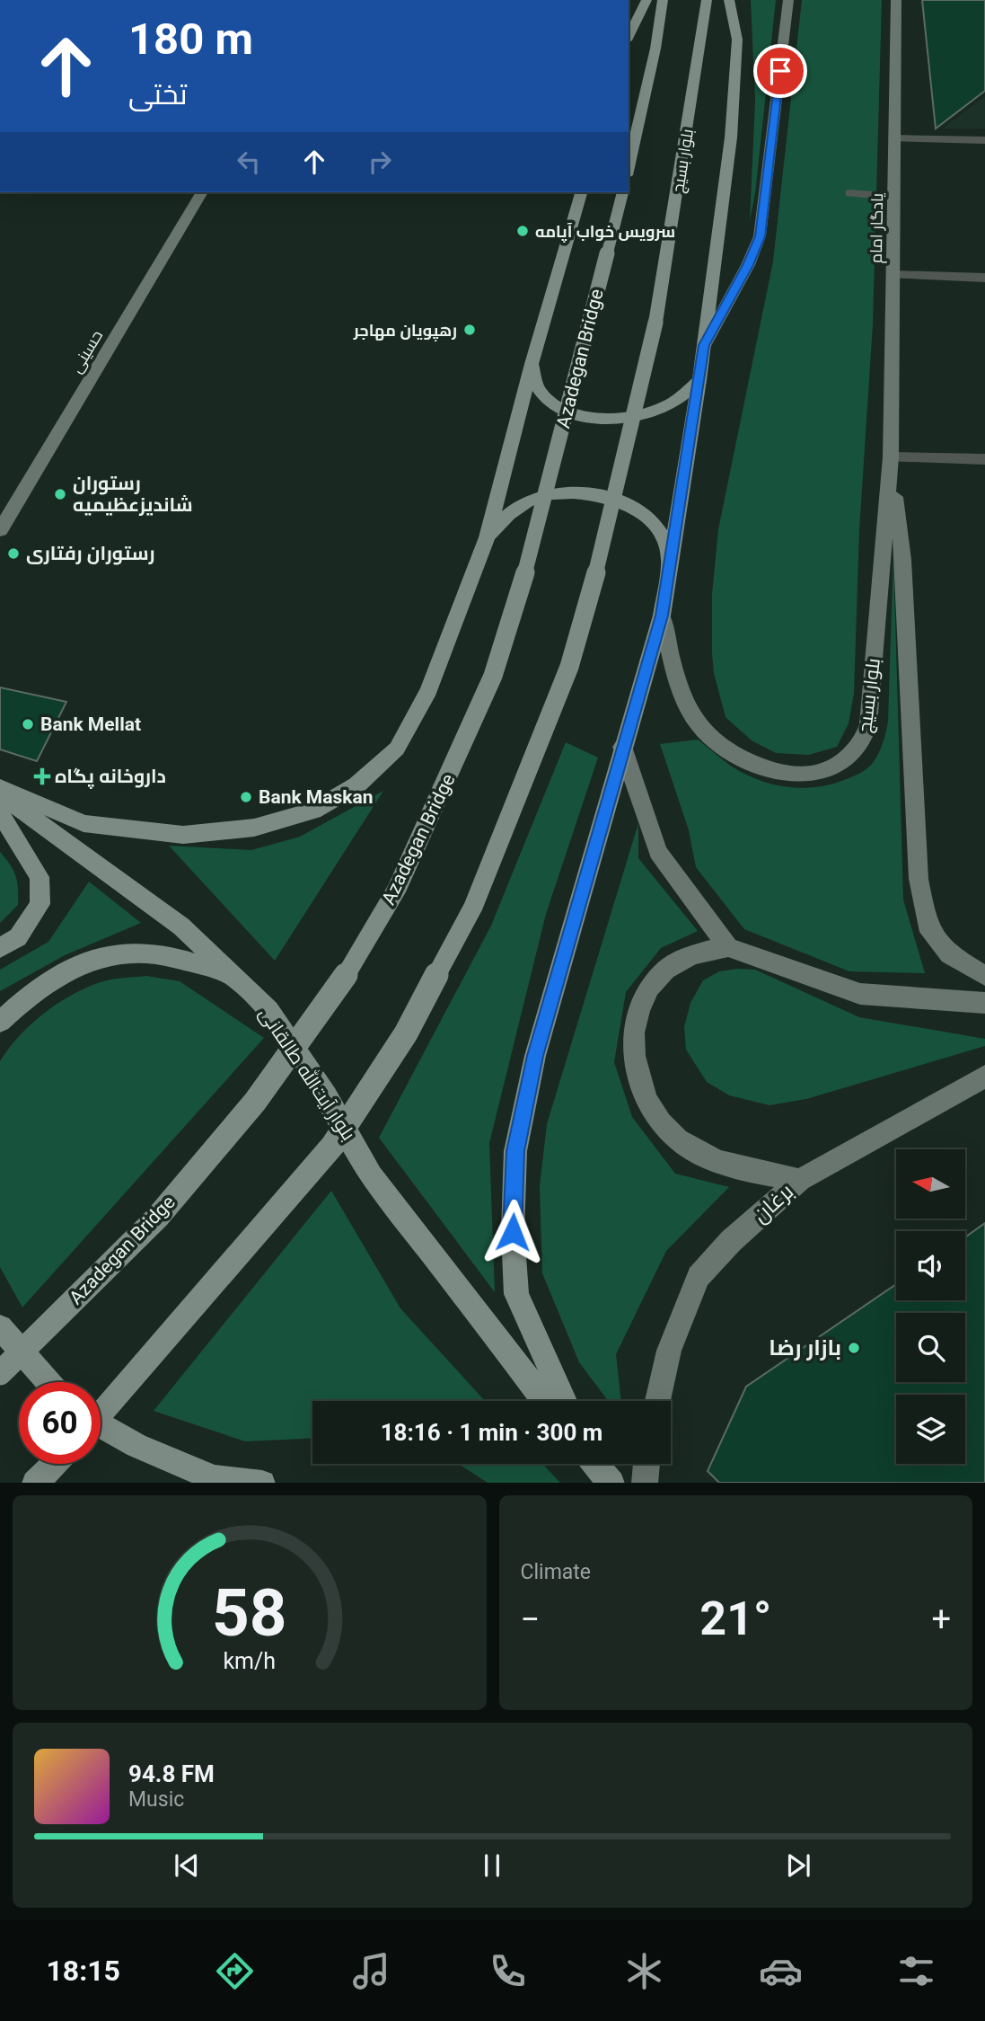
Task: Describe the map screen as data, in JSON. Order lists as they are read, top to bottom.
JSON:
{
  "streets": {
    "main road": ["بلوار بسیج", "Azadegan Bridge", "بلوار آیت‌الله طالقانی"],
    "street": ["یادگار امام", "حسینی", "برغان"]
  },
  "crossings": [
    ["بلوار بسیج", "یادگار امام"]
  ],
  "places": {
    "other": [
      "سرویس خواب آپامه",
      "رهپویان مهاجر",
      "رستوران شاندیزعظیمیه",
      "رستوران رفتاری",
      "Bank Mellat",
      "Bank Maskan",
      "بازار رضا"
    ],
    "health": ["داروخانه پگاه"]
  },
  "north": "left",
  "page": {
    "turn": ["180 m", "تختی"],
    "limit": "60",
    "trip": "18:16 · 1 min · 300 m",
    "tile": "Climate",
    "heat": ["−", "21°", "+"],
    "song": ["94.8 FM", "Music"],
    "tabs": "18:15",
    "gauge": ["58", "km/h"]
  }
}
